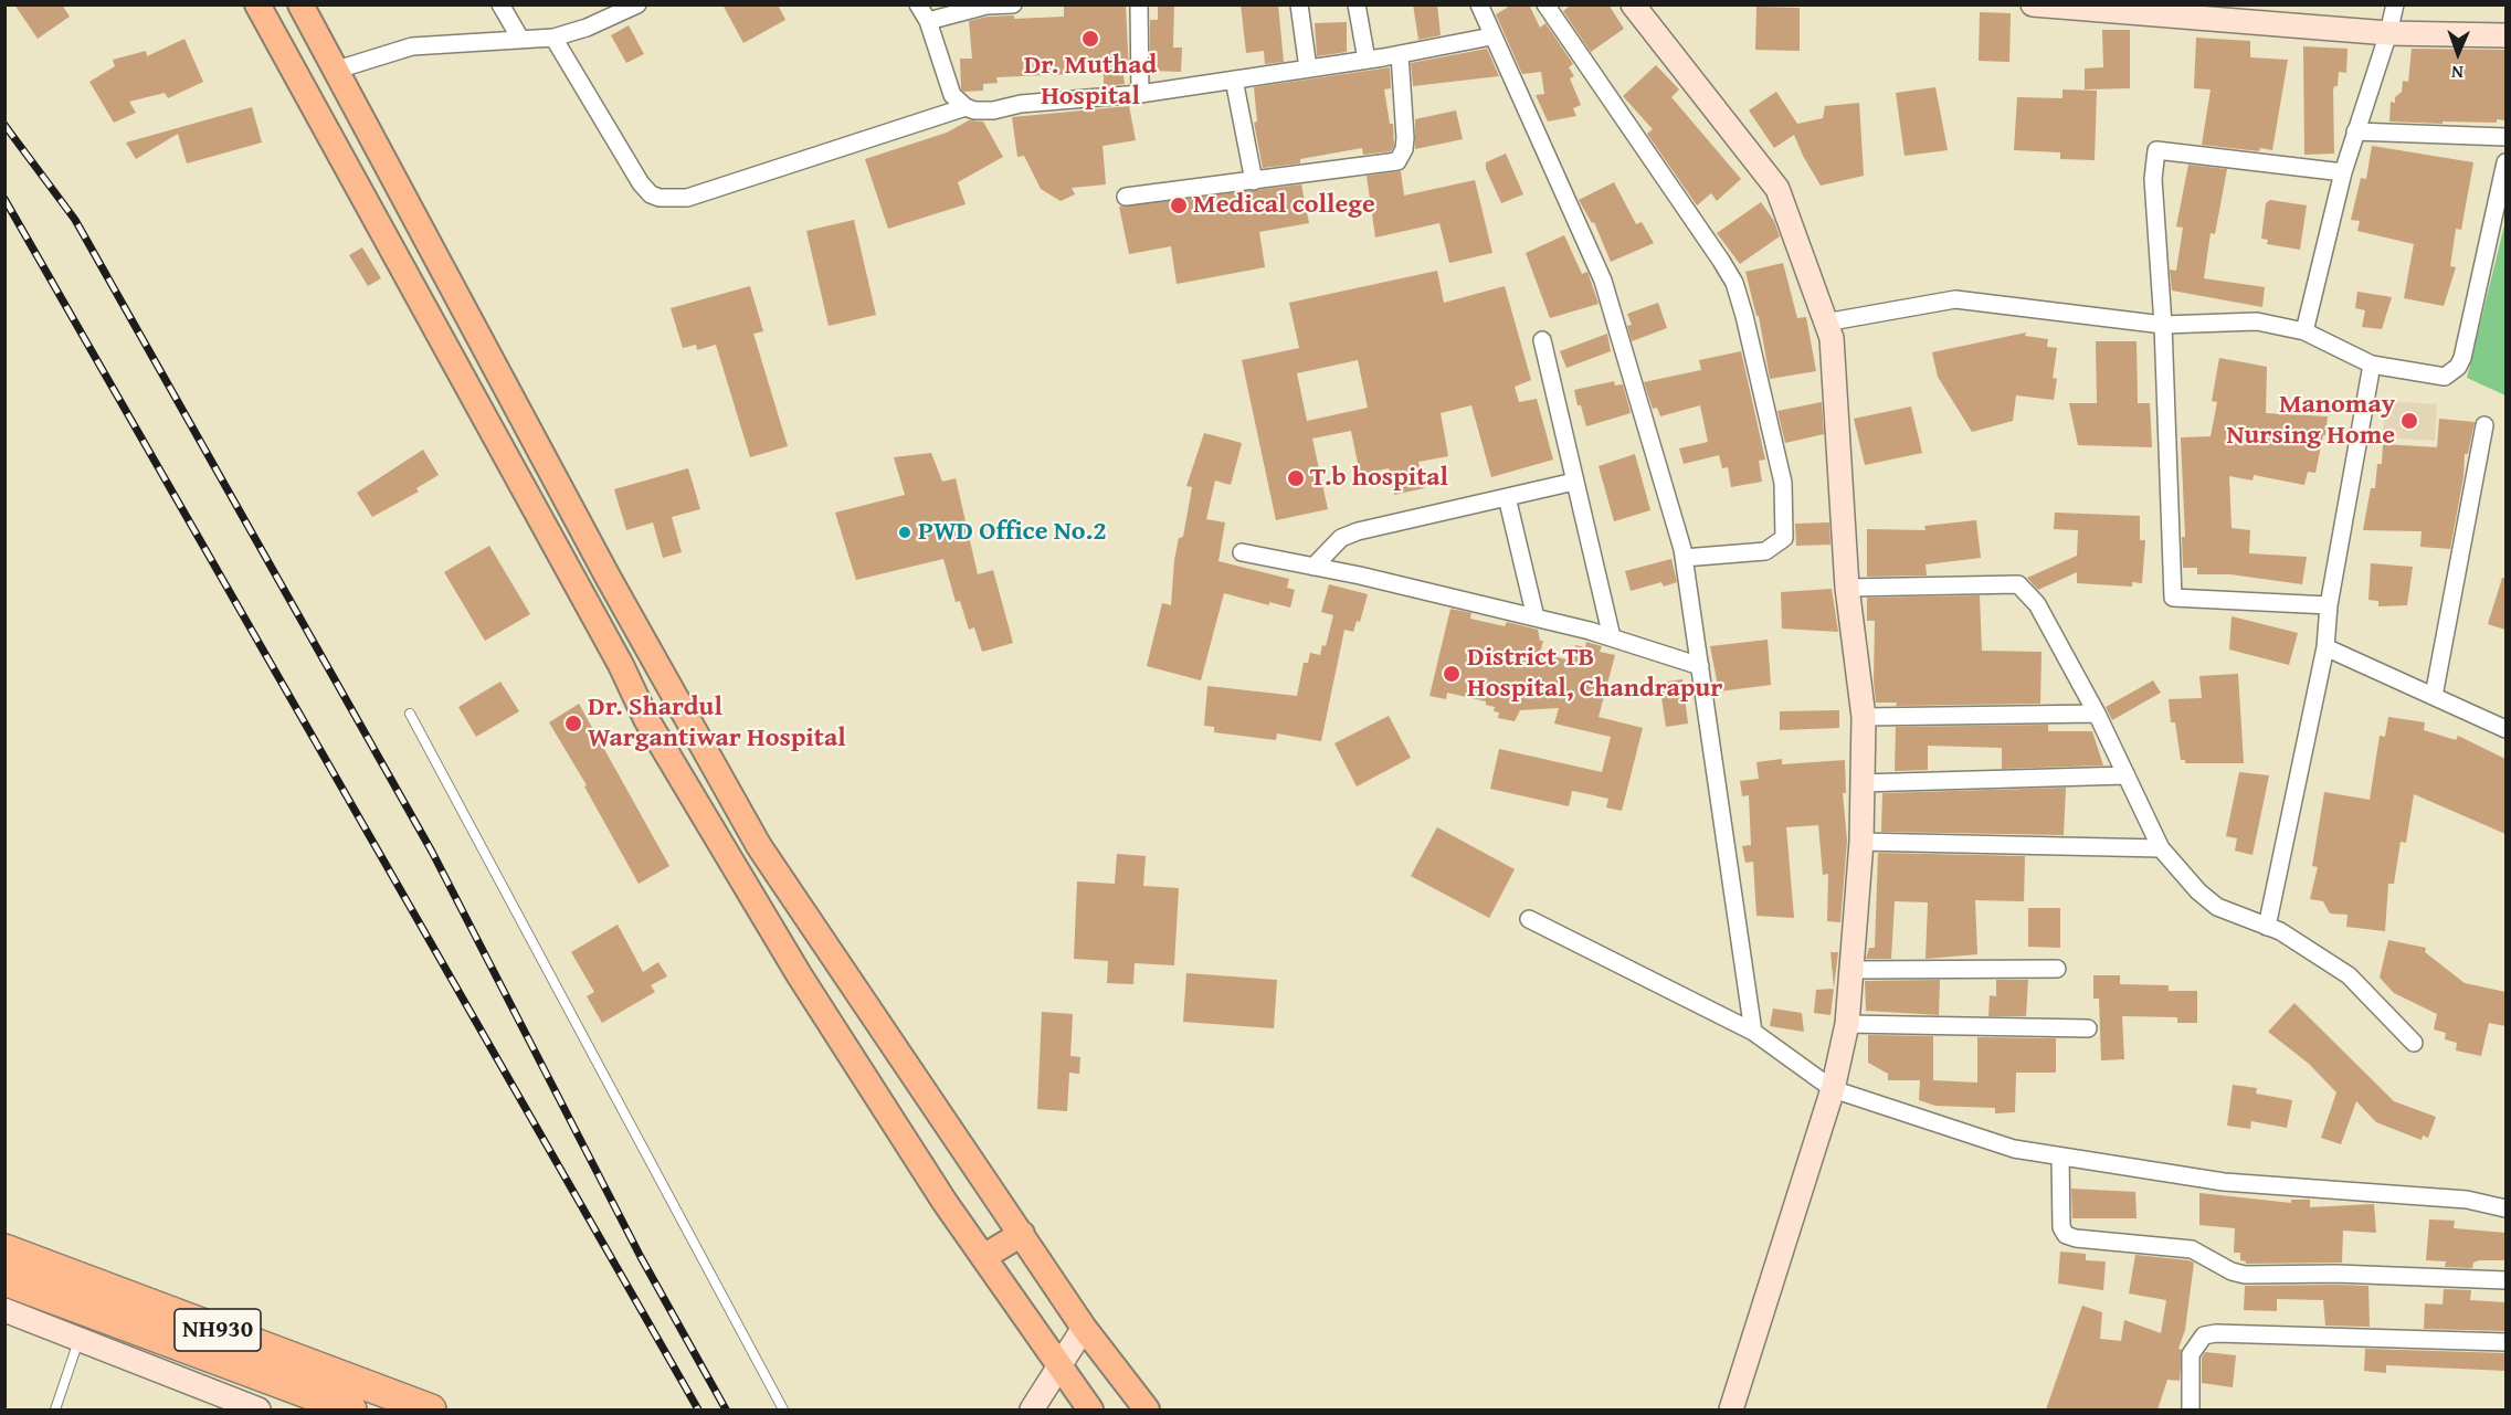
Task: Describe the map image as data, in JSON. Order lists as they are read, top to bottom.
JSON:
{
  "streets": {
    "highway": ["NH930"]
  },
  "places": [
    "Dr. Muthad Hospital",
    "Medical college",
    "Manomay Nursing Home",
    "T.b hospital",
    "PWD Office No.2",
    "District TB Hospital, Chandrapur",
    "Dr. Shardul Wargantiwar Hospital"
  ],
  "north": "bottom"
}
